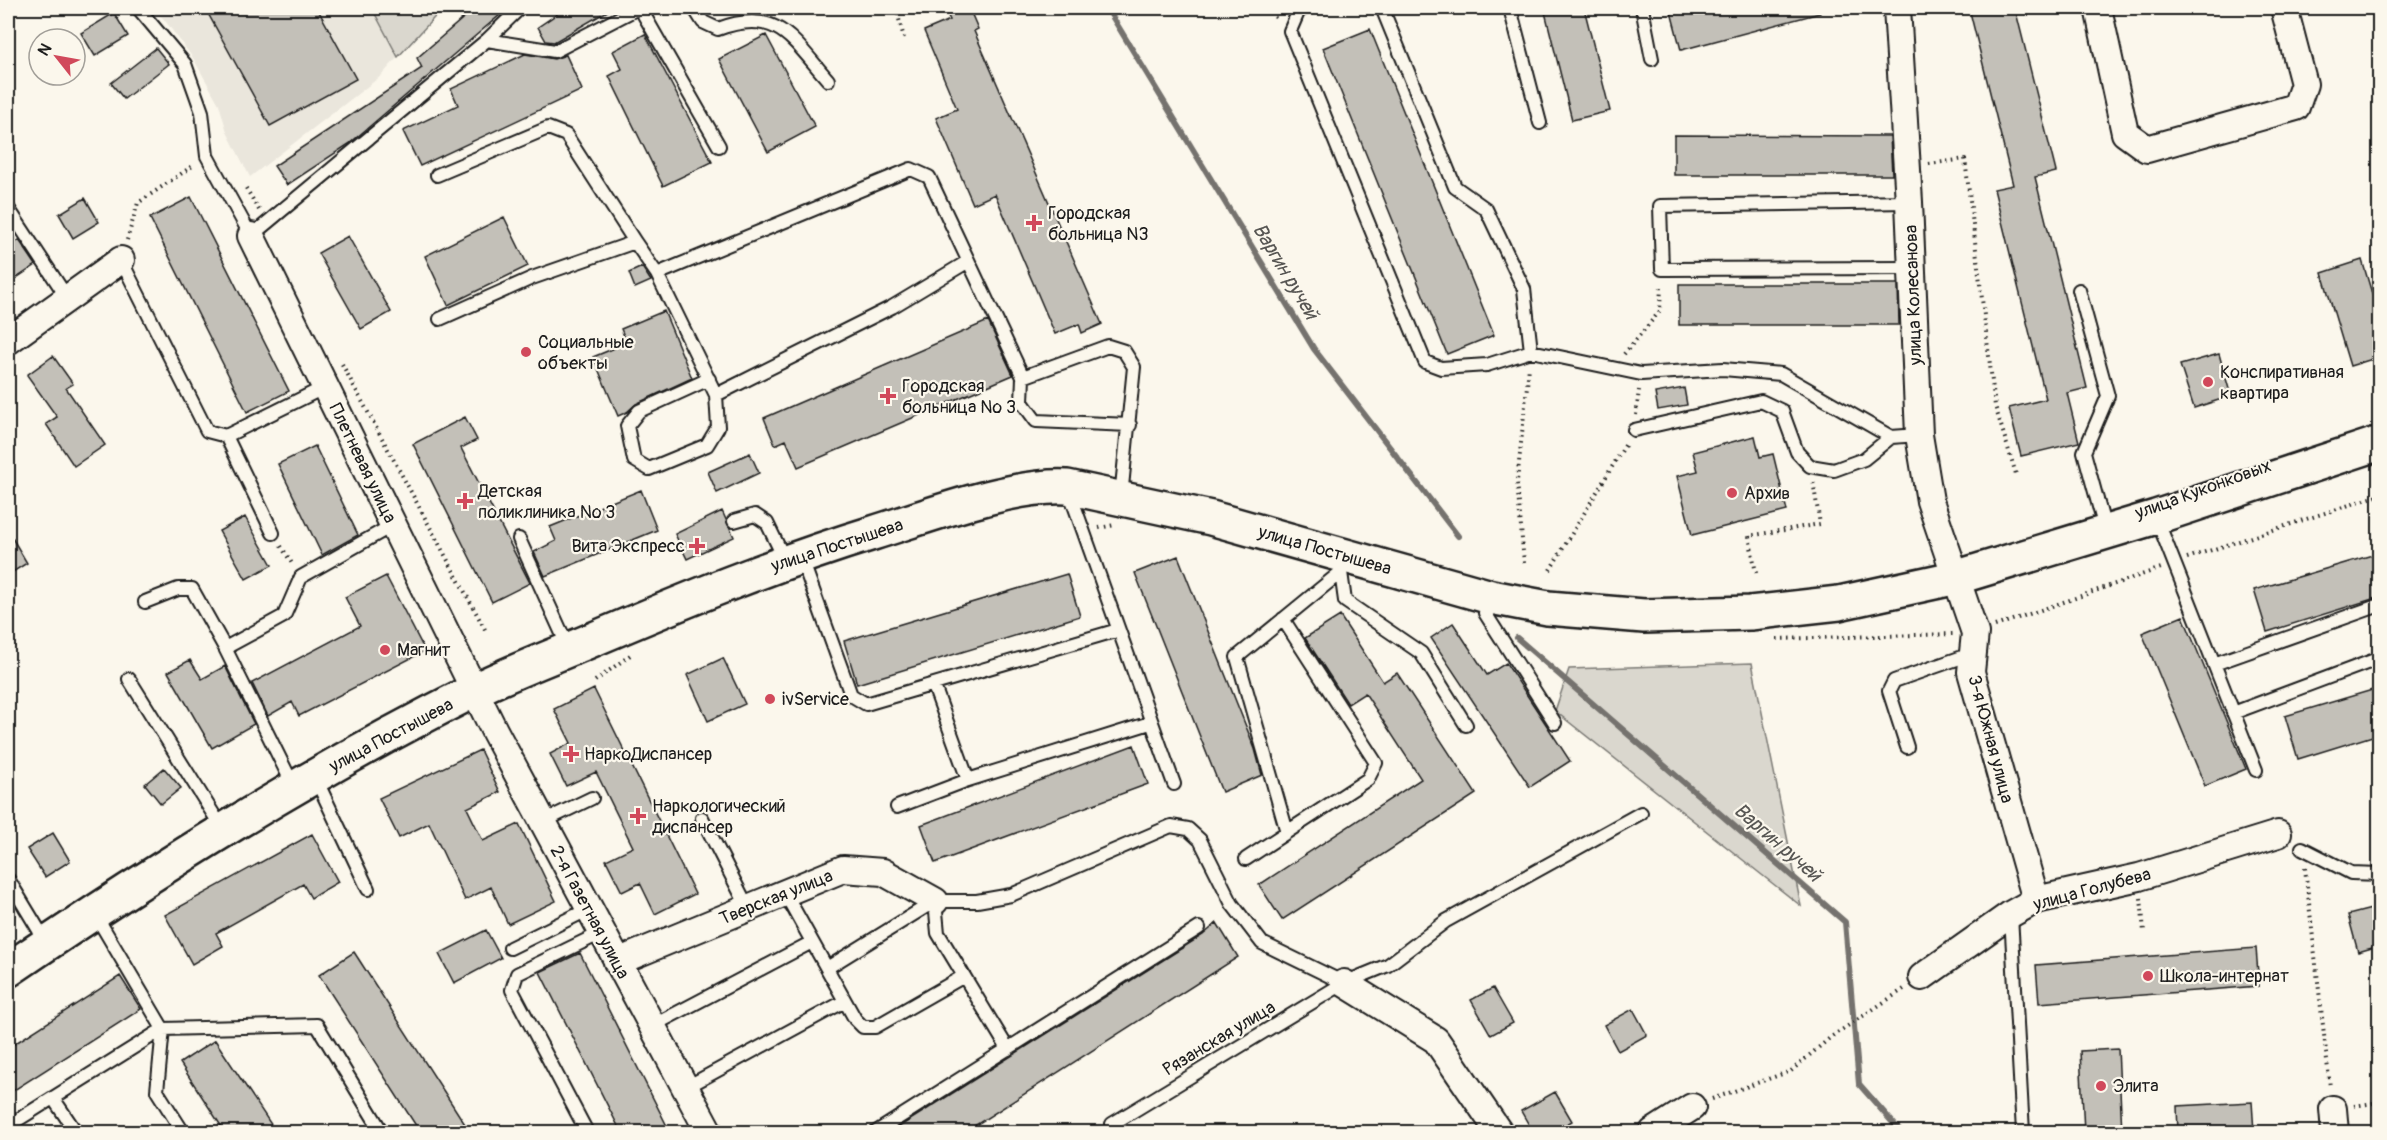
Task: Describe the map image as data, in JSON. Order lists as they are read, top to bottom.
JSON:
{
  "streets": {
    "main road": ["улица Куконковых", "улица Постышева"],
    "street": [
      "улица Колесанова",
      "Плетневая улица",
      "3-я Южная улица",
      "улица Голубева",
      "Тверская улица",
      "2-я Газетная улица"
    ],
    "lane": ["Рязанская улица"]
  },
  "crossings": [
    ["улица Колесанова", "улица Куконковых"],
    ["улица Колесанова", "3-я Южная улица"],
    ["Плетневая улица", "улица Постышева"],
    ["Плетневая улица", "2-я Газетная улица"],
    ["улица Куконковых", "улица Постышева"],
    ["улица Куконковых", "3-я Южная улица"],
    ["улица Постышева", "2-я Газетная улица"],
    ["3-я Южная улица", "улица Голубева"],
    ["Тверская улица", "2-я Газетная улица"]
  ],
  "water": ["Варгин ручей"],
  "places": {
    "health": [
      "Городская больница N3",
      "Городская больница № 3",
      "Детская поликлиника № 3",
      "Вита Экспресс",
      "НаркоДиспансер",
      "Наркологический диспансер"
    ],
    "other": [
      "Социальные объекты",
      "Конспиративная квартира",
      "Архив",
      "Магнит",
      "ivService",
      "Школа-интернат",
      "Элита"
    ]
  },
  "north": "top left"
}
